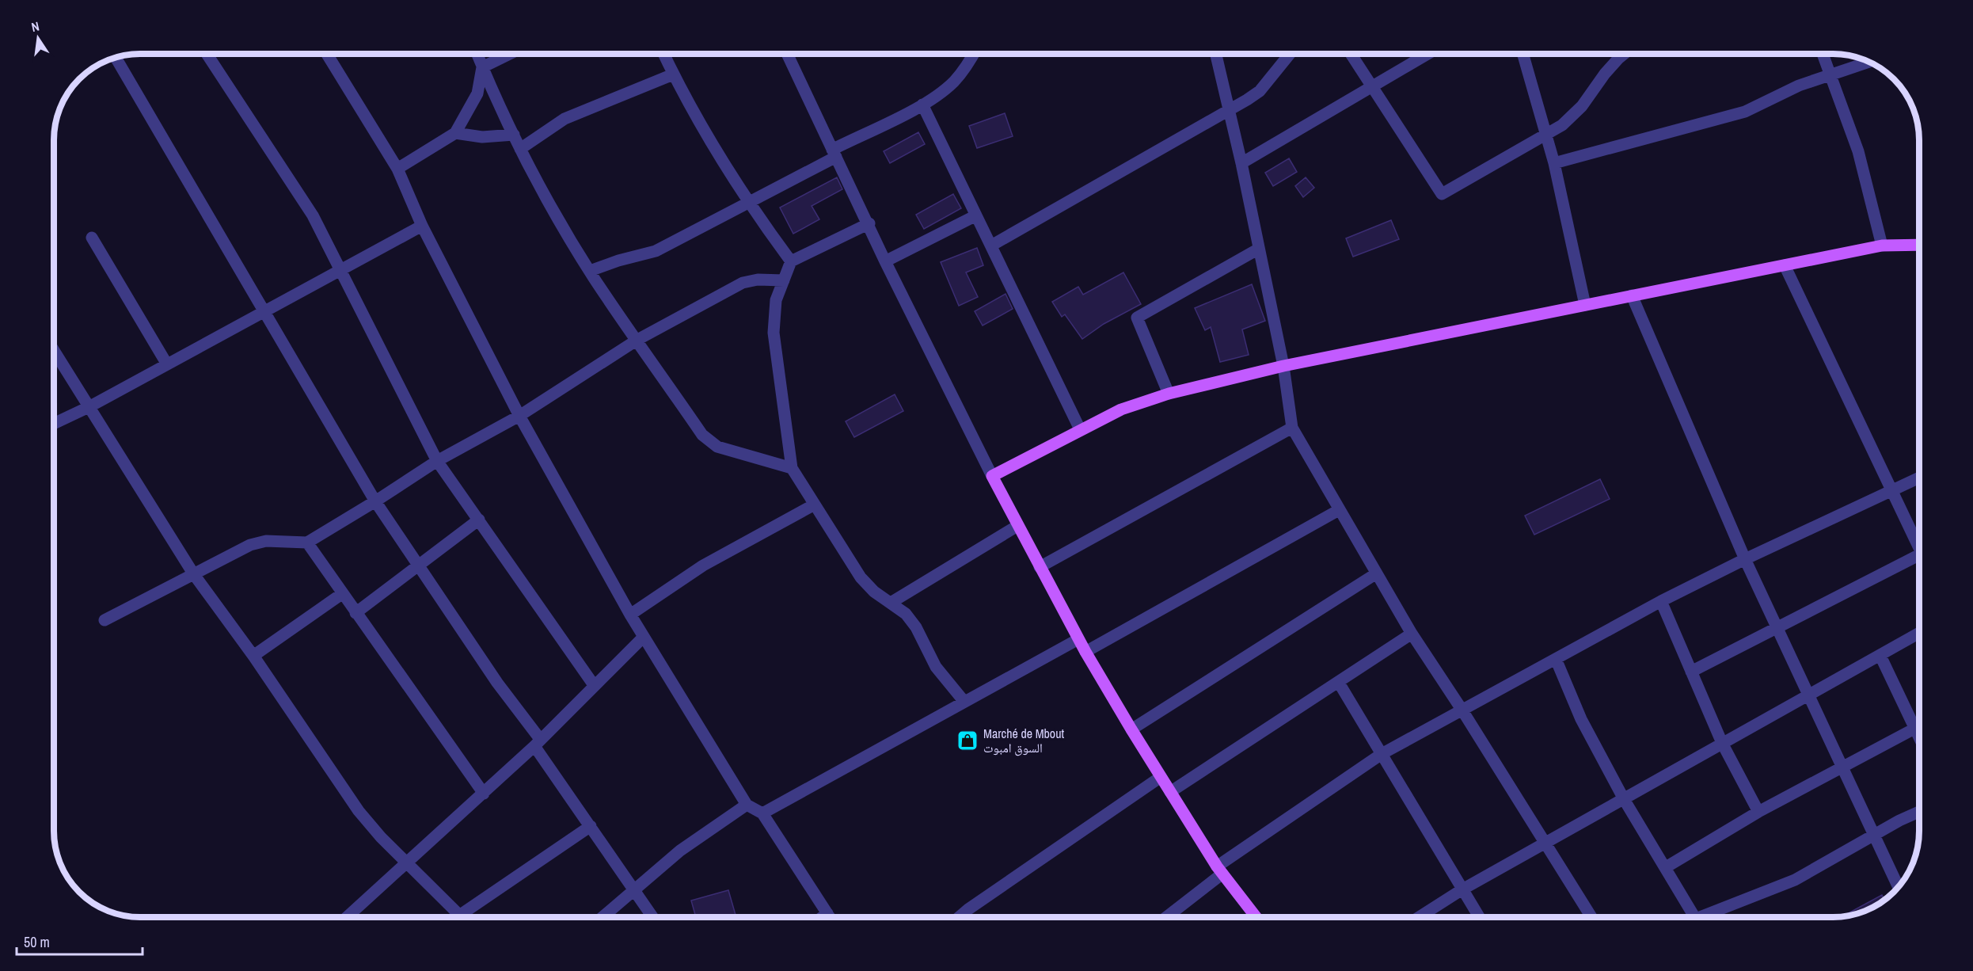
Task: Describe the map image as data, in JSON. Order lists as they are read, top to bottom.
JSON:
{
  "places": {
    "shop": ["Marché de Mbout السوق امبوت"]
  },
  "scale_bar": "50 m",
  "north": "top"
}
